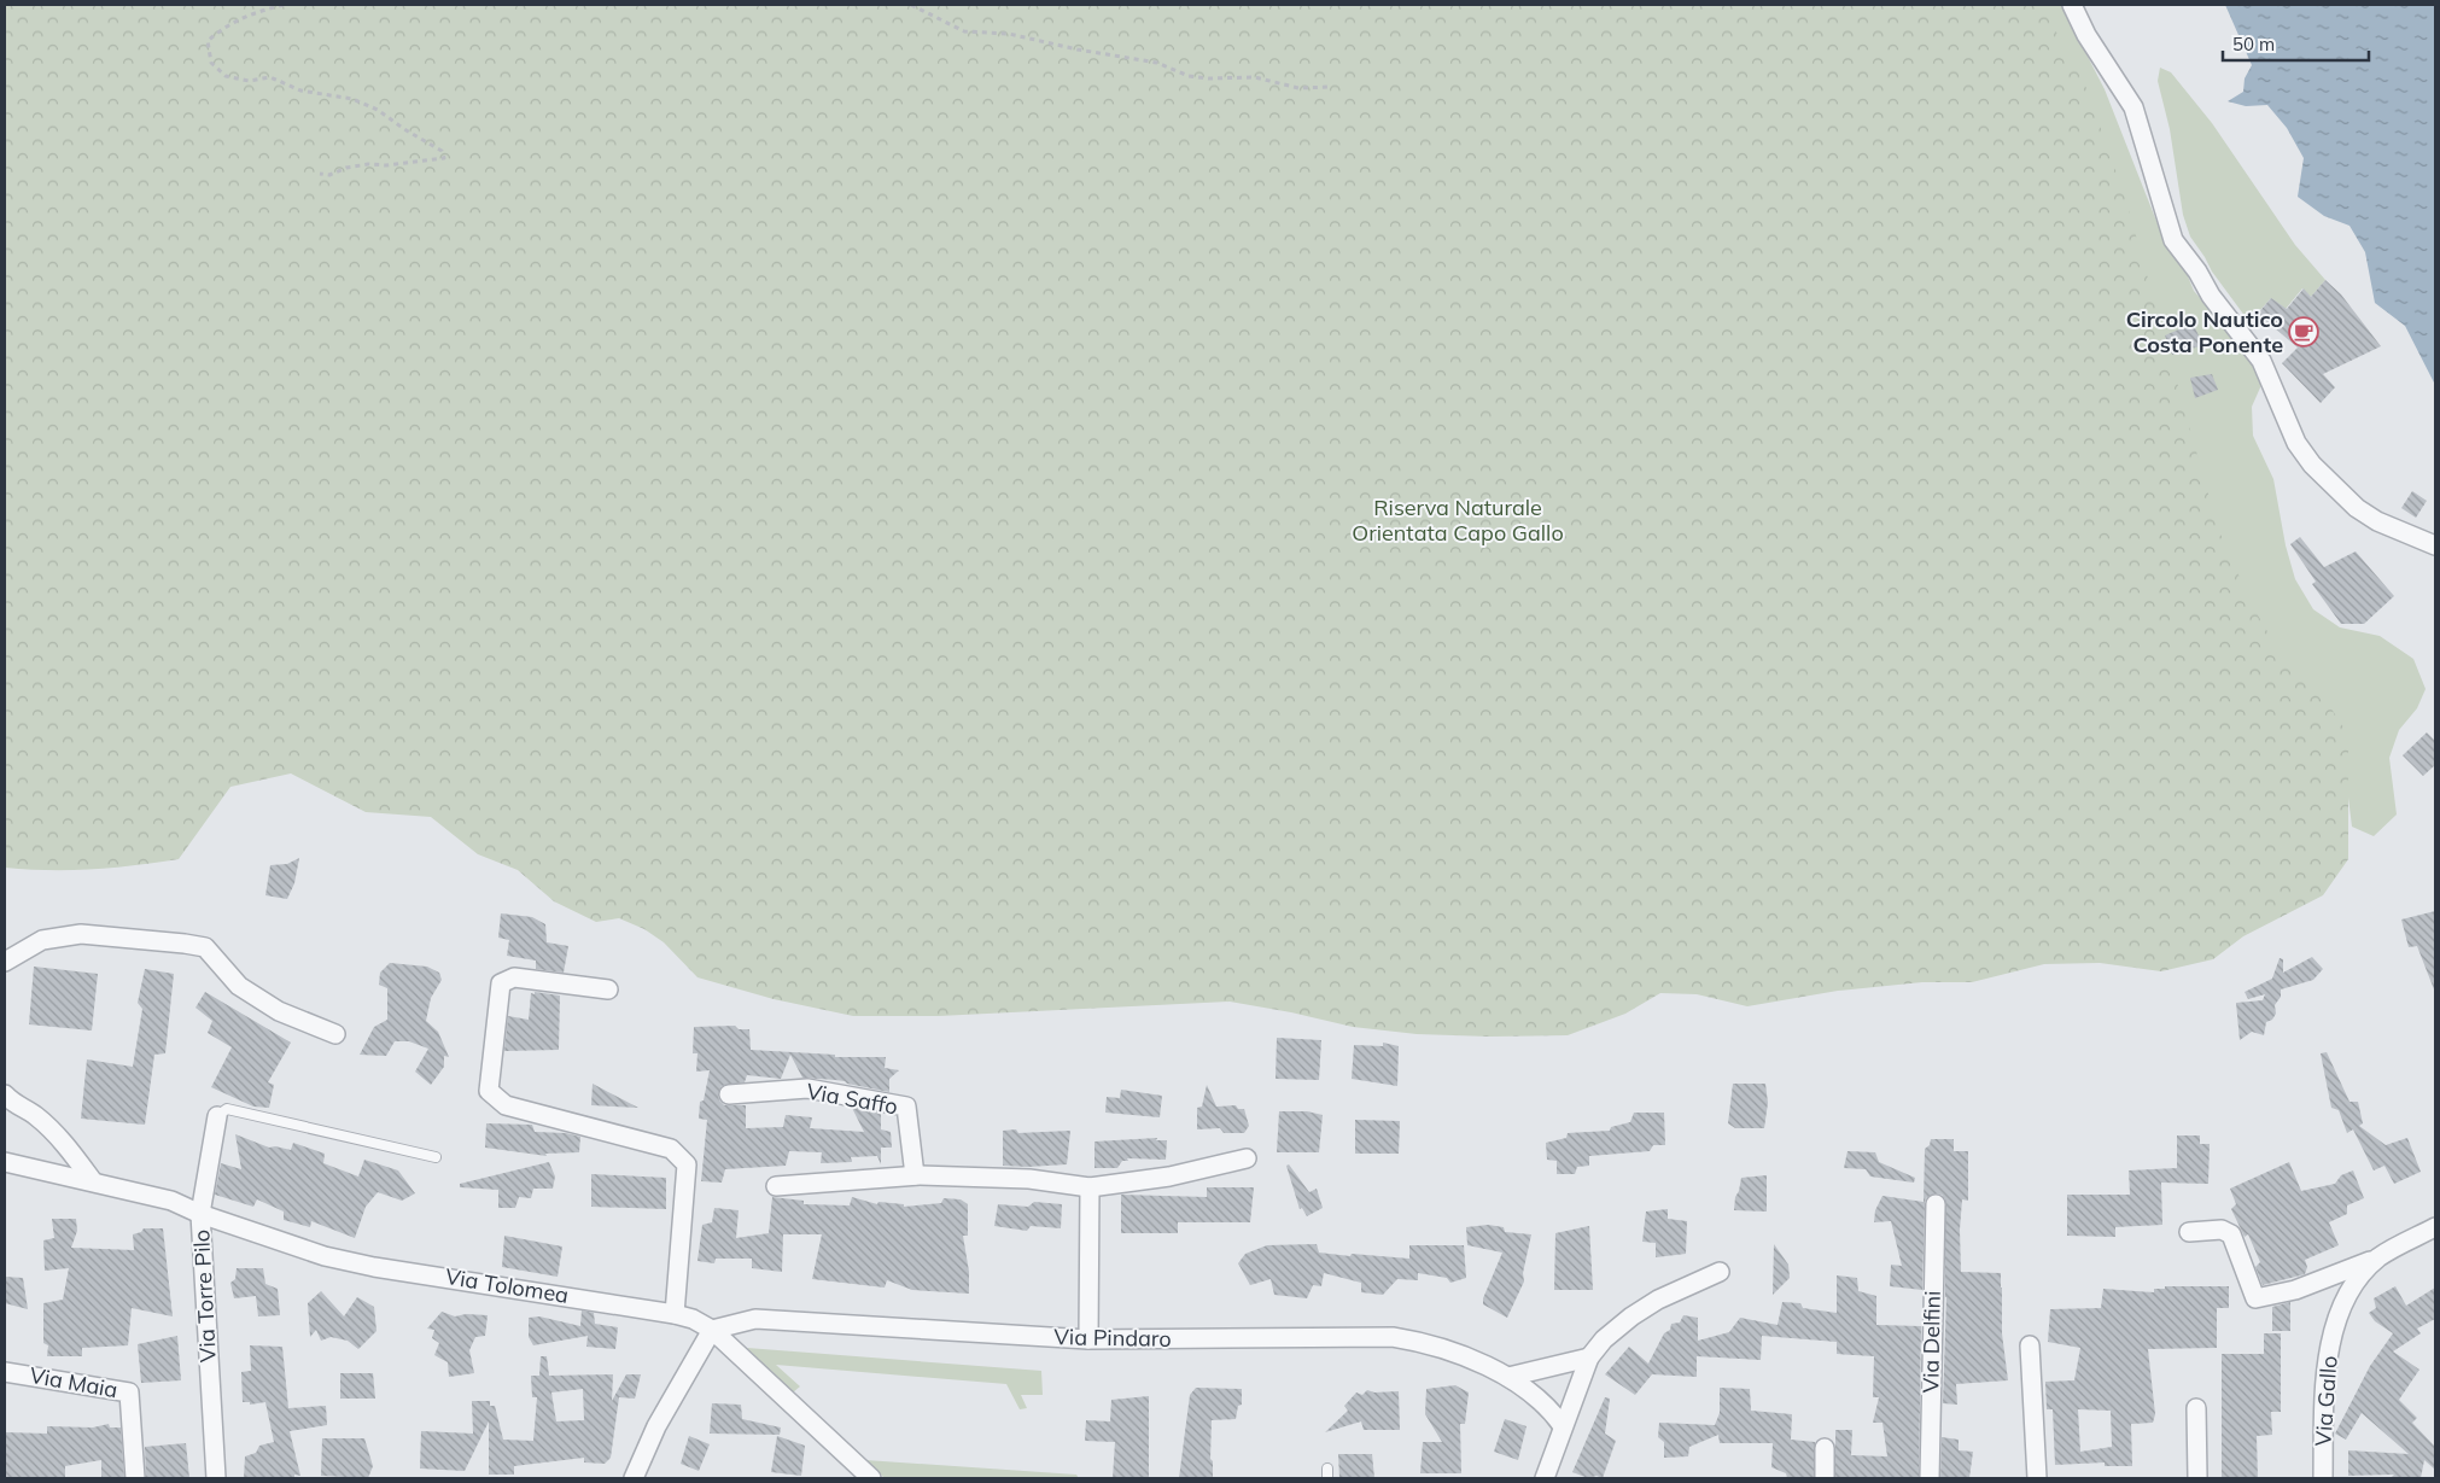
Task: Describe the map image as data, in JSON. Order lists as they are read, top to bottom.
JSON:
{
  "streets": {
    "street": [
      "Via Saffo",
      "Via Tolomea",
      "Via Torre Pilo",
      "Via Pindaro",
      "Via Delfini",
      "Via Maia",
      "Via Gallo"
    ]
  },
  "crossings": [
    ["Via Tolomea", "Via Torre Pilo"],
    ["Via Tolomea", "Via Pindaro"]
  ],
  "parks": ["Riserva Naturale Orientata Capo Gallo"],
  "places": {
    "cafe": ["Circolo Nautico Costa Ponente"]
  },
  "scale_bar": "50 m"
}
